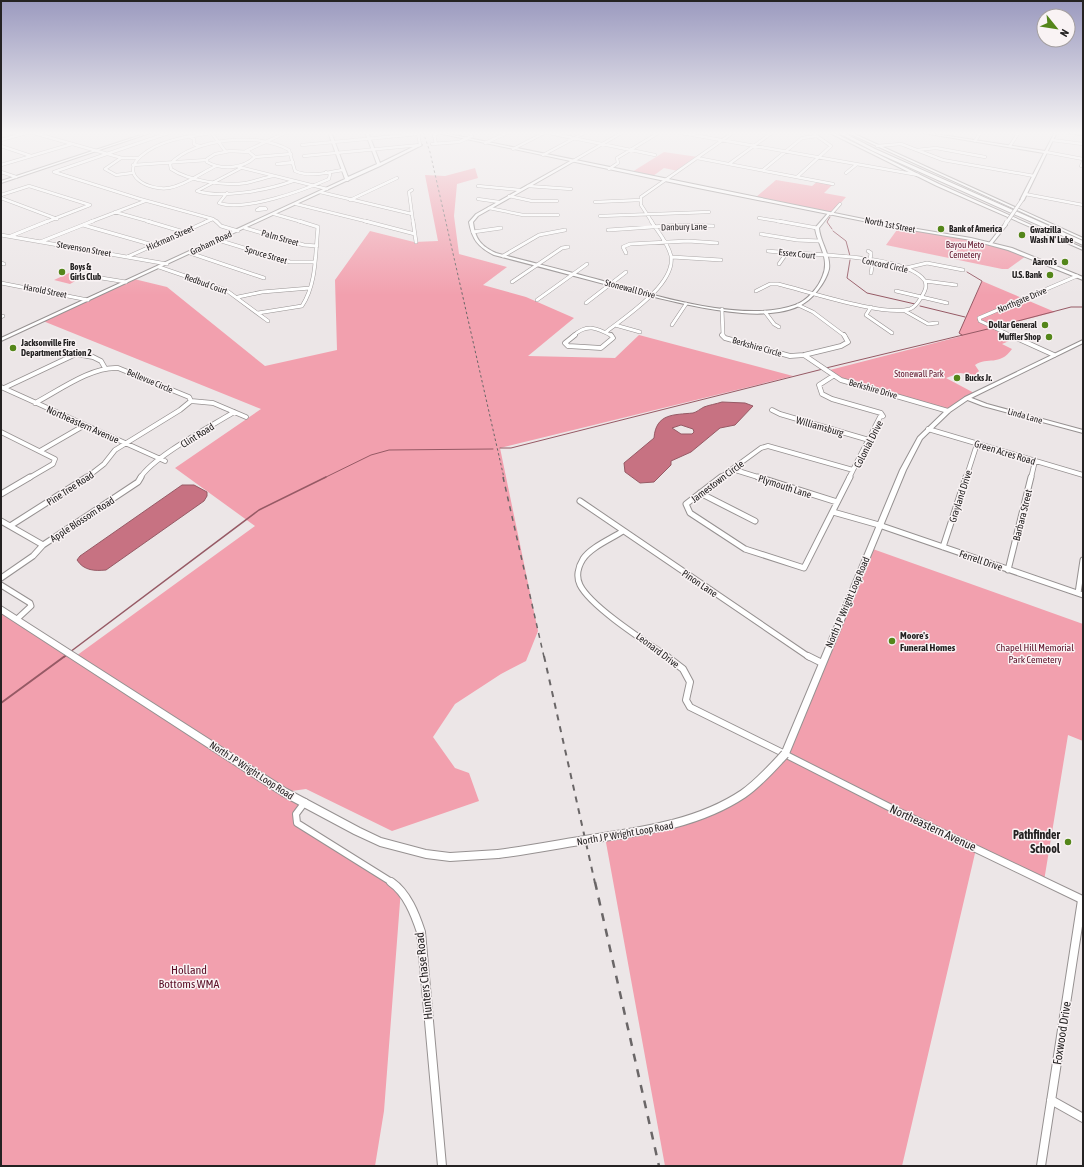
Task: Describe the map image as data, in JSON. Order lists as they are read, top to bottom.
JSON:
{
  "streets": {
    "main road": ["North 1st Street", "Graham Road", "North J P Wright Loop Road"],
    "street": [
      "Danbury Lane",
      "Hickman Street",
      "Palm Street",
      "Stevenson Street",
      "Essex Court",
      "Spruce Street",
      "Concord Circle",
      "Redbud Court",
      "Stonewall Drive",
      "Harold Street",
      "Northgate Drive",
      "Berkshire Circle",
      "Bellevue Circle",
      "Berkshire Drive",
      "Linda Lane",
      "Northeastern Avenue",
      "Williamsburg",
      "Clint Road",
      "Colonial Drive",
      "Green Acres Road",
      "Jamestown Circle",
      "Plymouth Lane",
      "Pine Tree Road",
      "Grayland Drive",
      "Barbara Street",
      "Apple Blossom Road",
      "Ferrell Drive",
      "Pinon Lane",
      "Leonard Drive",
      "Hunters Chase Road",
      "Foxwood Drive"
    ]
  },
  "crossings": [
    ["North 1st Street", "Northgate Drive"],
    ["Hickman Street", "Stevenson Street"],
    ["Palm Street", "Graham Road"],
    ["Graham Road", "Stevenson Street"],
    ["Graham Road", "Spruce Street"],
    ["Graham Road", "Redbud Court"],
    ["Graham Road", "Harold Street"],
    ["Essex Court", "Concord Circle"],
    ["Essex Court", "Stonewall Drive"],
    ["Concord Circle", "Stonewall Drive"],
    ["Stonewall Drive", "Berkshire Circle"],
    ["Northgate Drive", "North J P Wright Loop Road"],
    ["Berkshire Circle", "Berkshire Drive"],
    ["Berkshire Drive", "Colonial Drive"],
    ["Berkshire Drive", "North J P Wright Loop Road"],
    ["Linda Lane", "North J P Wright Loop Road"],
    ["Northeastern Avenue", "Clint Road"],
    ["Northeastern Avenue", "Pine Tree Road"],
    ["Northeastern Avenue", "Apple Blossom Road"],
    ["Northeastern Avenue", "North J P Wright Loop Road"],
    ["Northeastern Avenue", "Leonard Drive"],
    ["Northeastern Avenue", "Foxwood Drive"],
    ["Williamsburg", "Colonial Drive"],
    ["Clint Road", "Apple Blossom Road"],
    ["Colonial Drive", "Jamestown Circle"],
    ["Colonial Drive", "Plymouth Lane"],
    ["Green Acres Road", "Grayland Drive"],
    ["Green Acres Road", "Barbara Street"],
    ["Green Acres Road", "North J P Wright Loop Road"],
    ["Jamestown Circle", "Plymouth Lane"],
    ["Grayland Drive", "Ferrell Drive"],
    ["Barbara Street", "Ferrell Drive"],
    ["Ferrell Drive", "North J P Wright Loop Road"],
    ["Pinon Lane", "North J P Wright Loop Road"],
    ["Pinon Lane", "Leonard Drive"],
    ["North J P Wright Loop Road", "Leonard Drive"],
    ["North J P Wright Loop Road", "Hunters Chase Road"]
  ],
  "parks": [
    "Bayou Meto Cemetery",
    "Stonewall Park",
    "Chapel Hill Memorial Park Cemetery",
    "Holland Bottoms WMA"
  ],
  "places": [
    "Bank of America",
    "Gwatzilla Wash N' Lube",
    "Aaron's",
    "Boys & Girls Club",
    "U.S. Bank",
    "Dollar General",
    "Muffler Shop",
    "Jacksonville Fire Department Station 2",
    "Bucks Jr.",
    "Moore's Funeral Homes",
    "Pathfinder School"
  ],
  "north": "bottom right"
}
